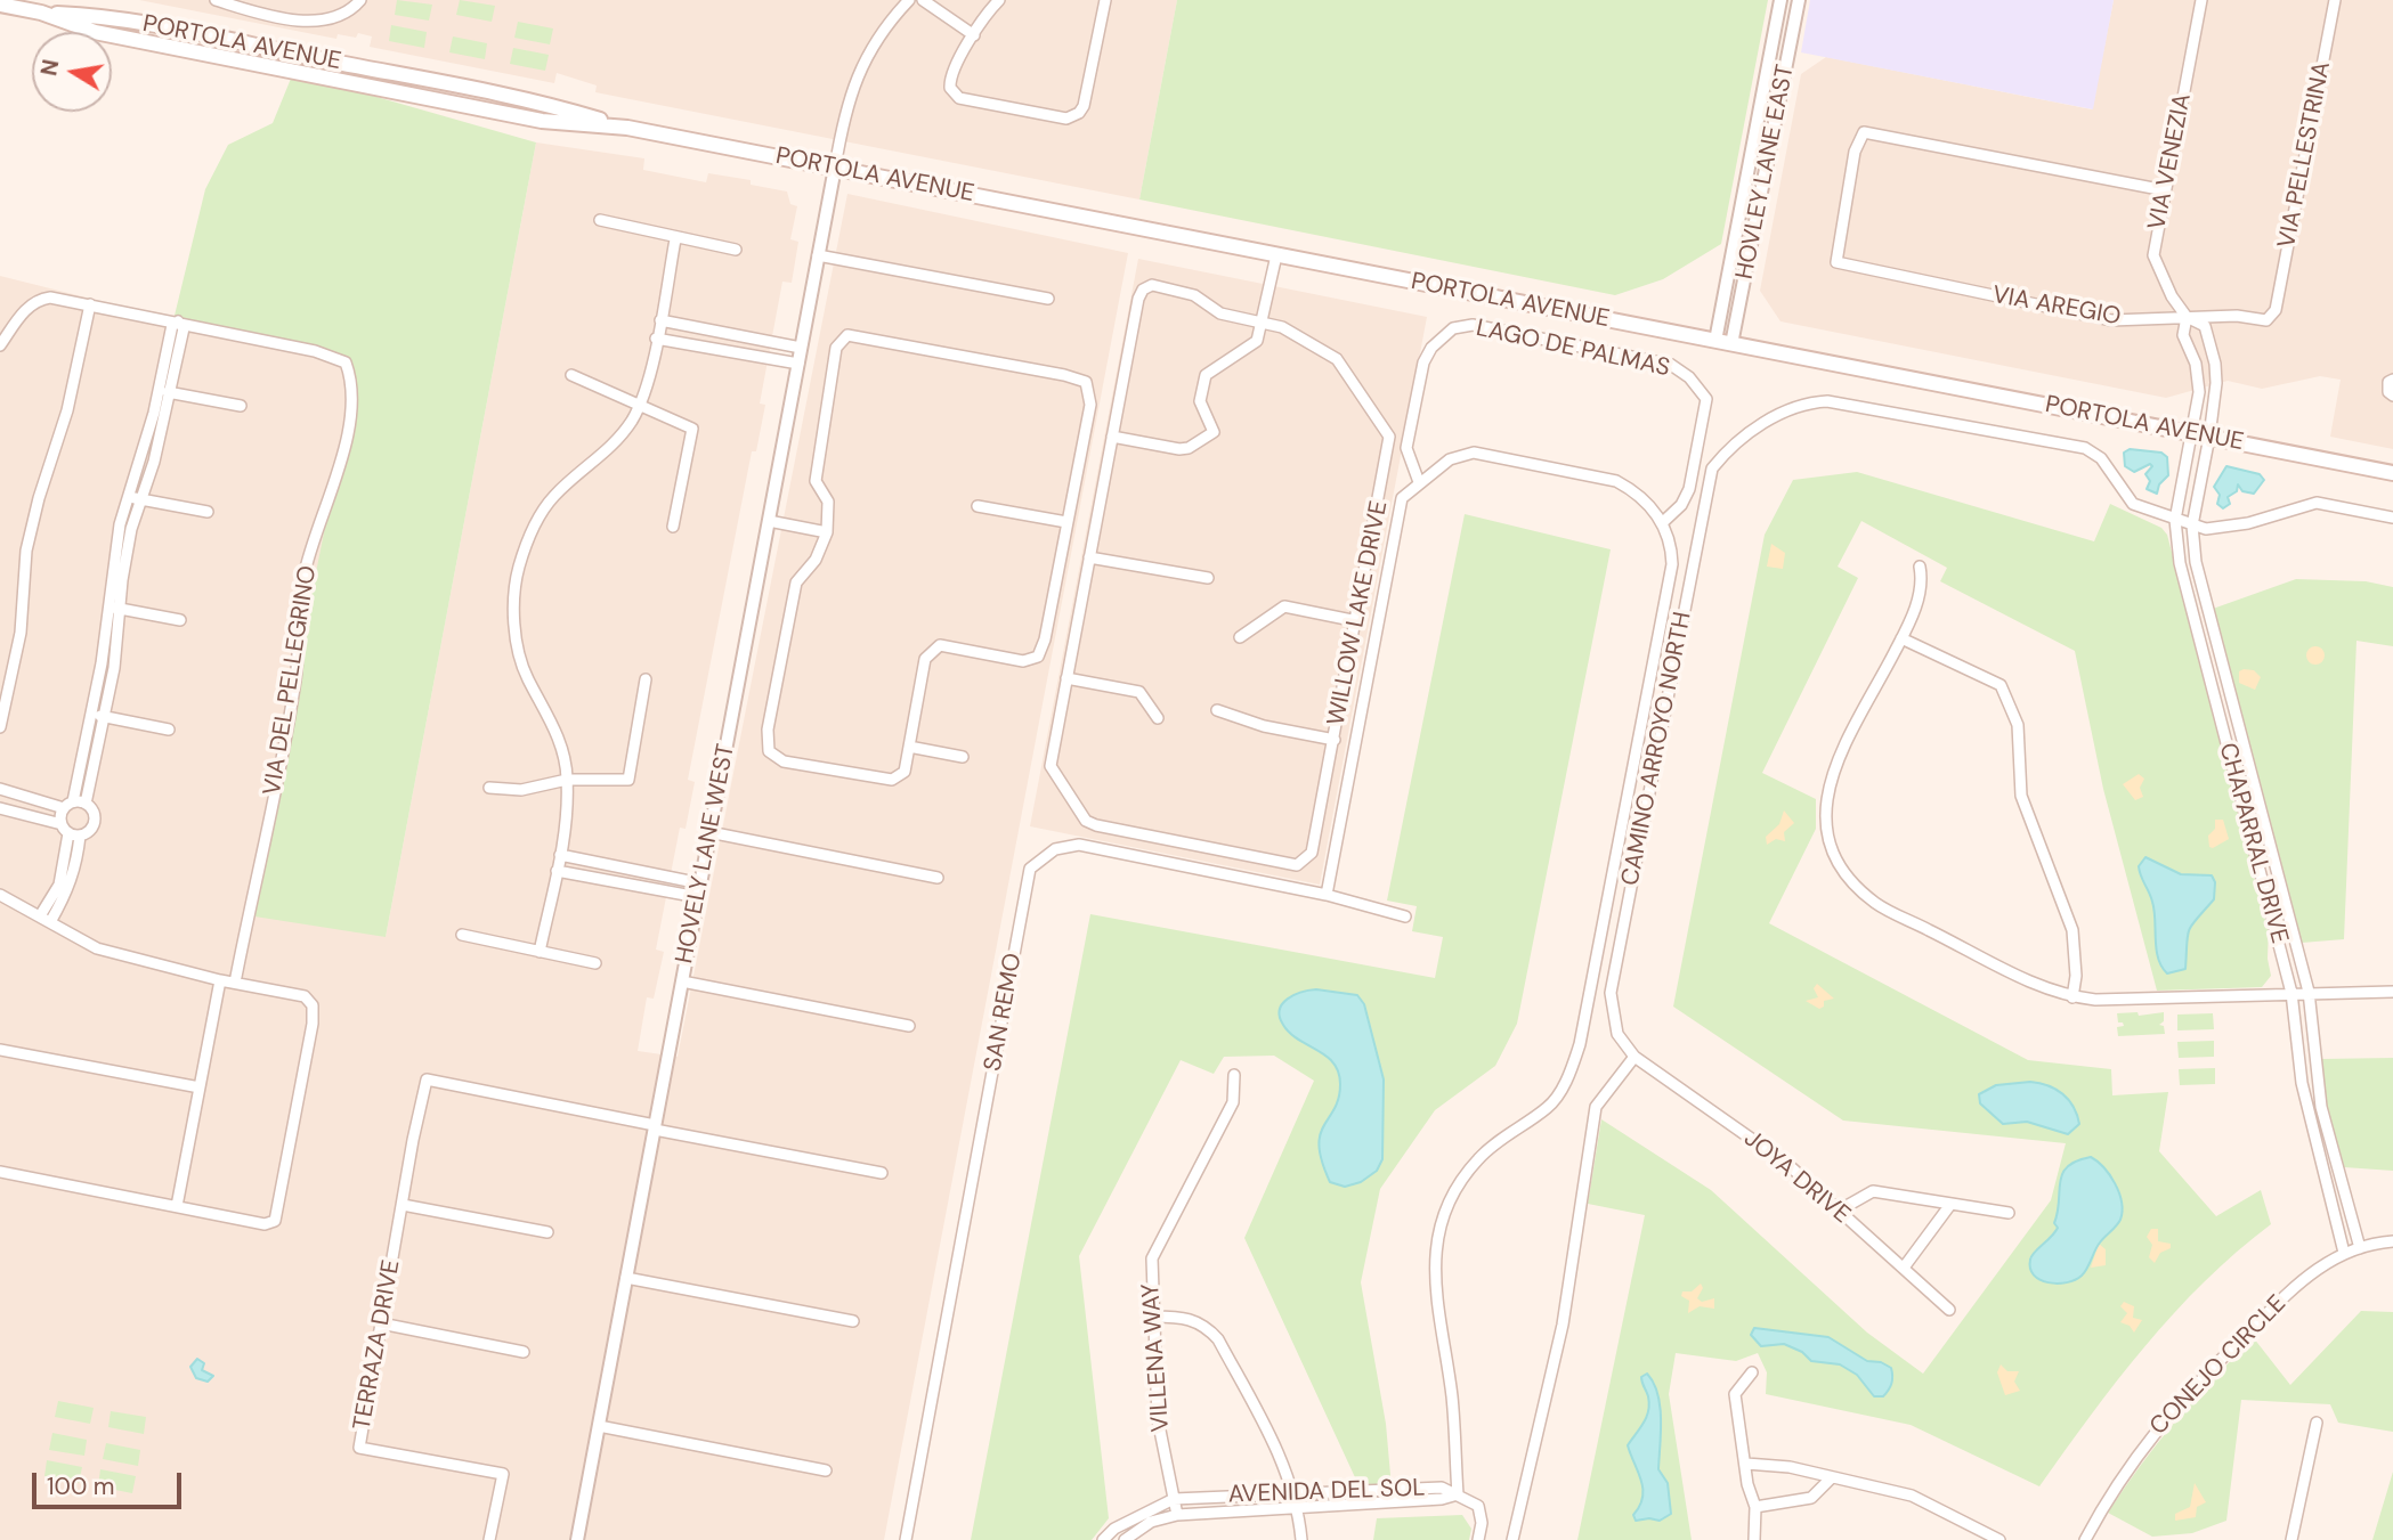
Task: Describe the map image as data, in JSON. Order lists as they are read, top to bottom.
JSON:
{
  "streets": {
    "main road": ["PORTOLA AVENUE"],
    "street": [
      "VIA PELLESTRINA",
      "VIA VENEZIA",
      "HOVLEY LANE EAST",
      "VIA AREGIO",
      "LAGO DE PALMAS",
      "WILLOW LAKE DRIVE",
      "VIA DEL PELLEGRINO",
      "CAMINO ARROYO NORTH",
      "CHAPARRAL DRIVE",
      "HOVELY LANE WEST",
      "SAN REMO",
      "JOYA DRIVE",
      "TERRAZA DRIVE",
      "VILLENA WAY",
      "CONEJO CIRCLE",
      "AVENIDA DEL SOL"
    ]
  },
  "crossings": [
    ["PORTOLA AVENUE", "VIA VENEZIA"],
    ["PORTOLA AVENUE", "HOVLEY LANE EAST"],
    ["PORTOLA AVENUE", "CHAPARRAL DRIVE"],
    ["PORTOLA AVENUE", "HOVELY LANE WEST"],
    ["VIA PELLESTRINA", "VIA AREGIO"],
    ["VIA VENEZIA", "VIA AREGIO"],
    ["VIA VENEZIA", "CHAPARRAL DRIVE"],
    ["CAMINO ARROYO NORTH", "CHAPARRAL DRIVE"],
    ["CAMINO ARROYO NORTH", "JOYA DRIVE"],
    ["CHAPARRAL DRIVE", "CONEJO CIRCLE"],
    ["HOVELY LANE WEST", "TERRAZA DRIVE"],
    ["VILLENA WAY", "AVENIDA DEL SOL"]
  ],
  "scale_bar": "100 m",
  "north": "left"
}
